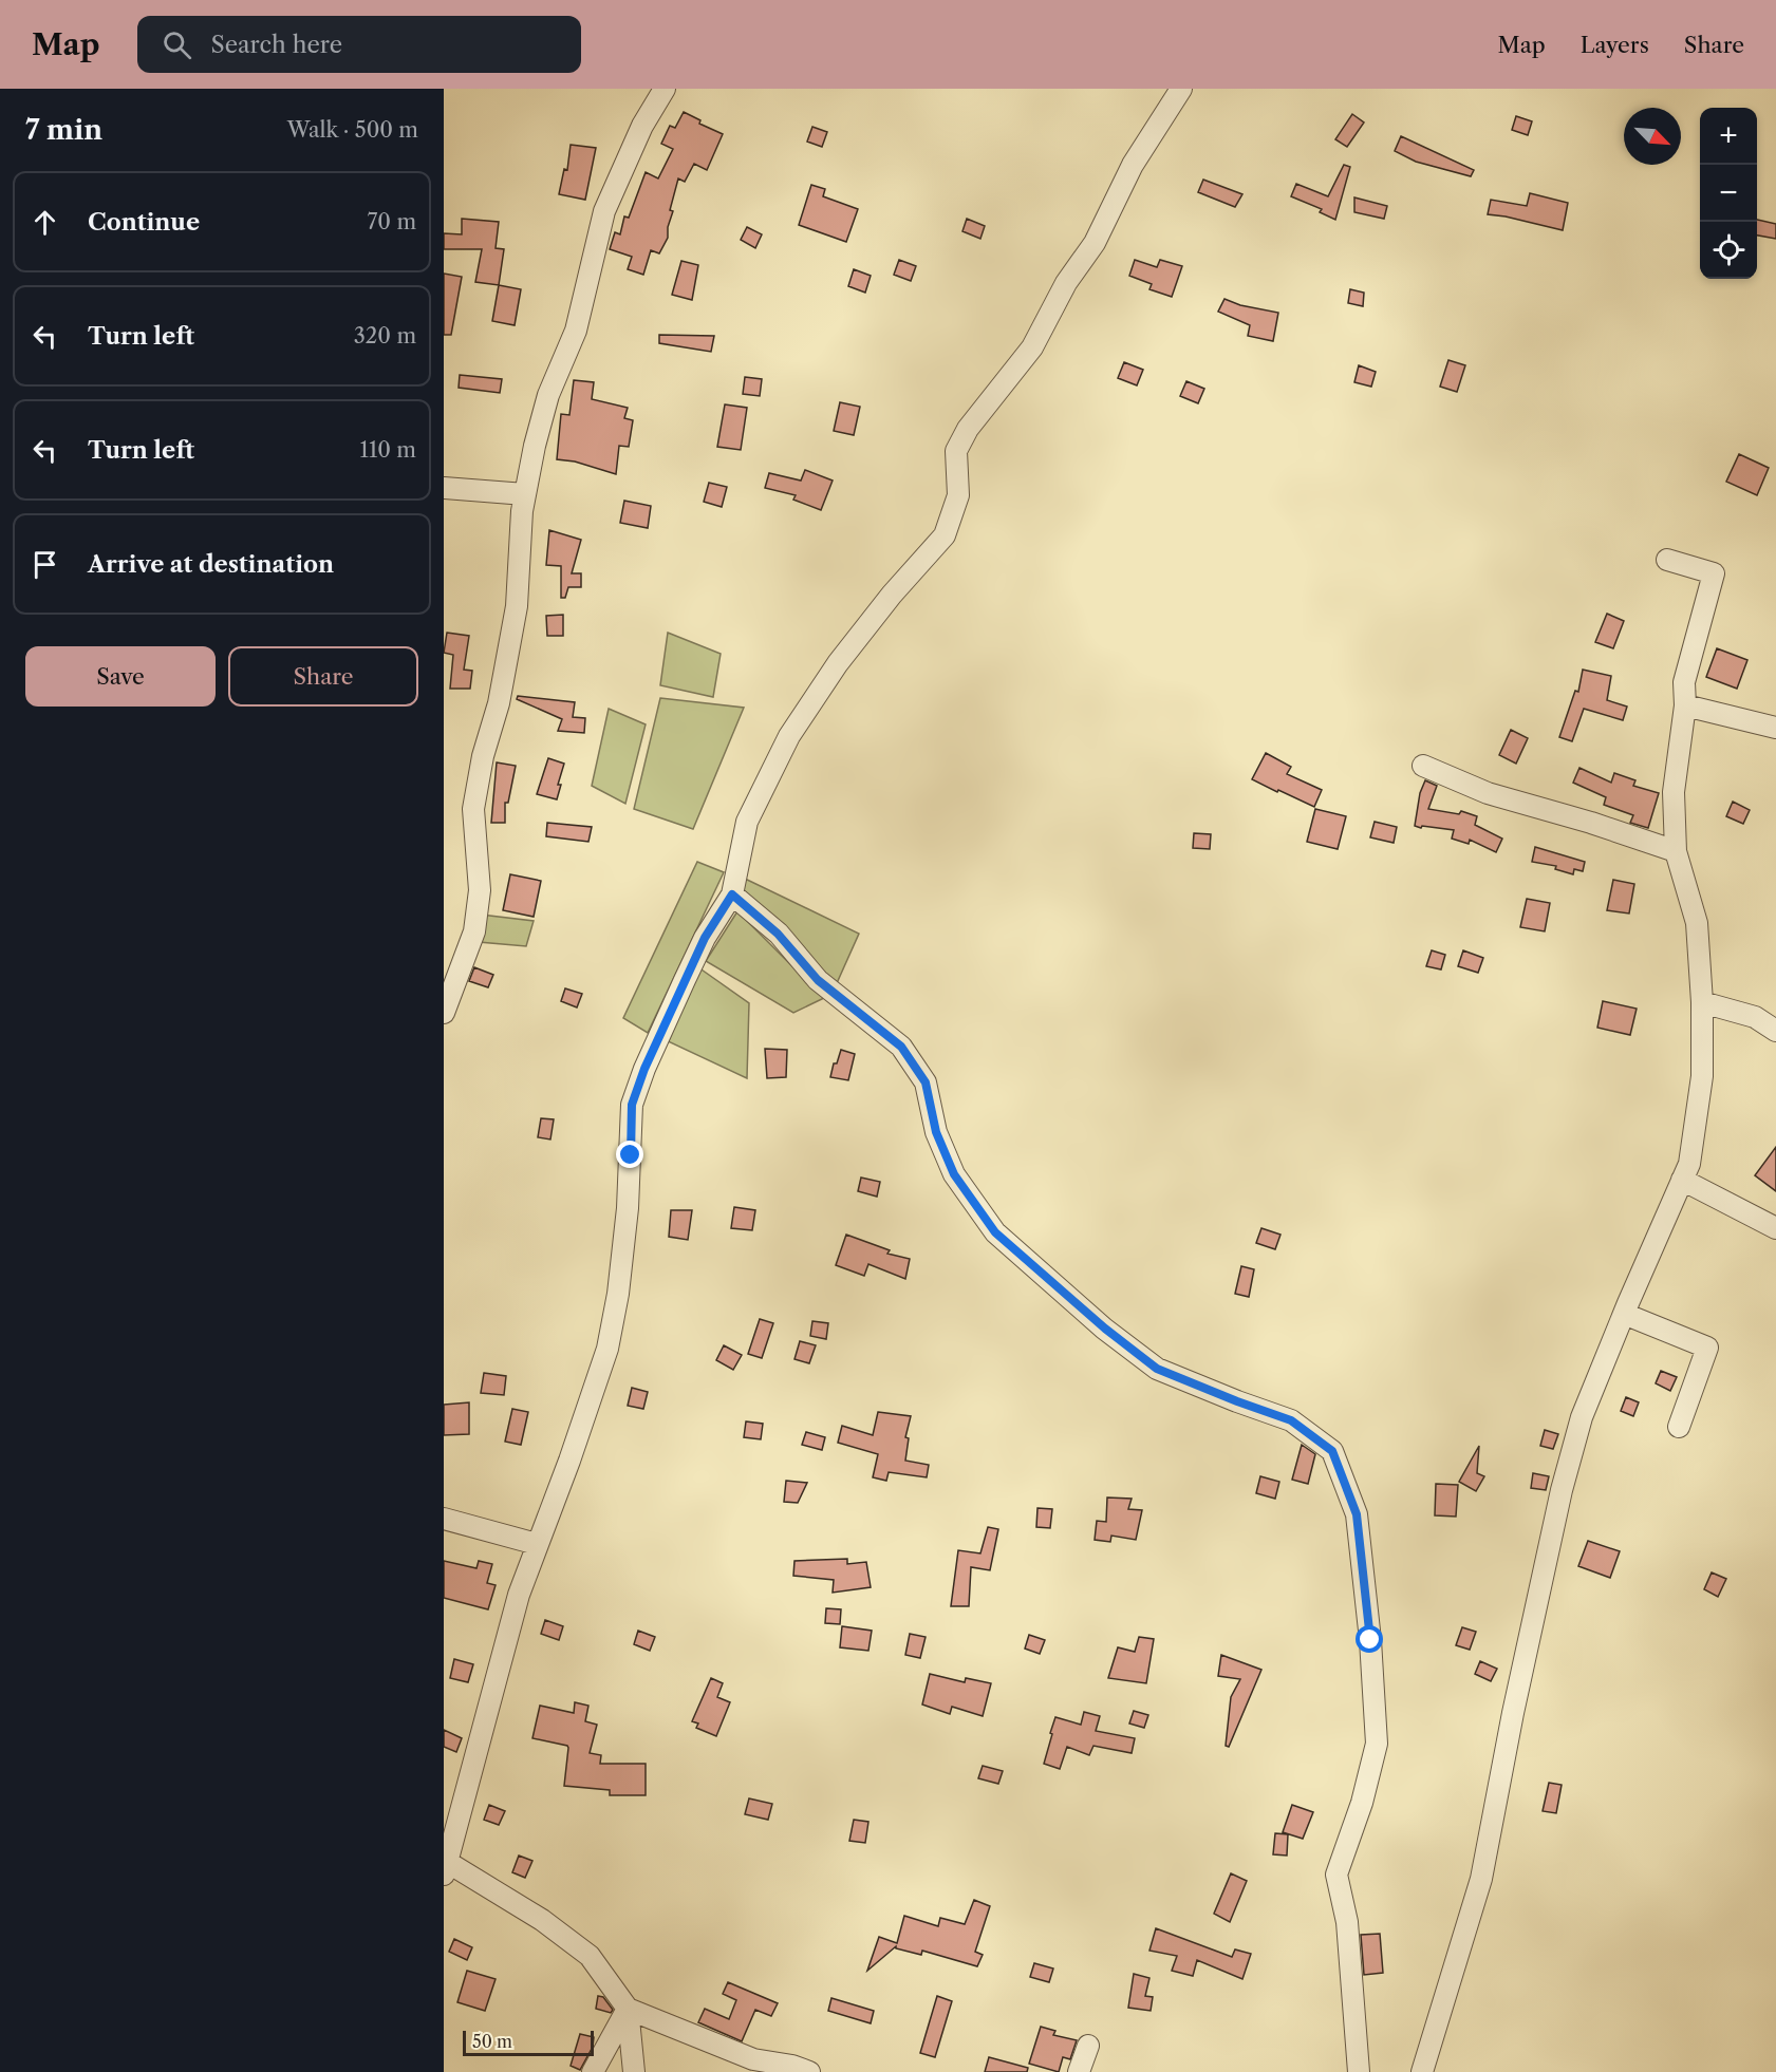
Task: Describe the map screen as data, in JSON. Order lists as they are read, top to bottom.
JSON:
{
  "scale_bar": "50 m",
  "north": "bottom right",
  "page": {
    "header": "Map",
    "search": "Search here",
    "nav": ["Map", "Layers", "Share"],
    "heading": ["7 min", "Walk · 500 m"],
    "map_buttons": ["+", "−"],
    "list": [
      ["Continue", "70 m"],
      ["Turn left", "320 m"],
      ["Turn left", "110 m"],
      "Arrive at destination"
    ],
    "buttons": ["Save", "Share"],
    "scale": "50 m"
  }
}
